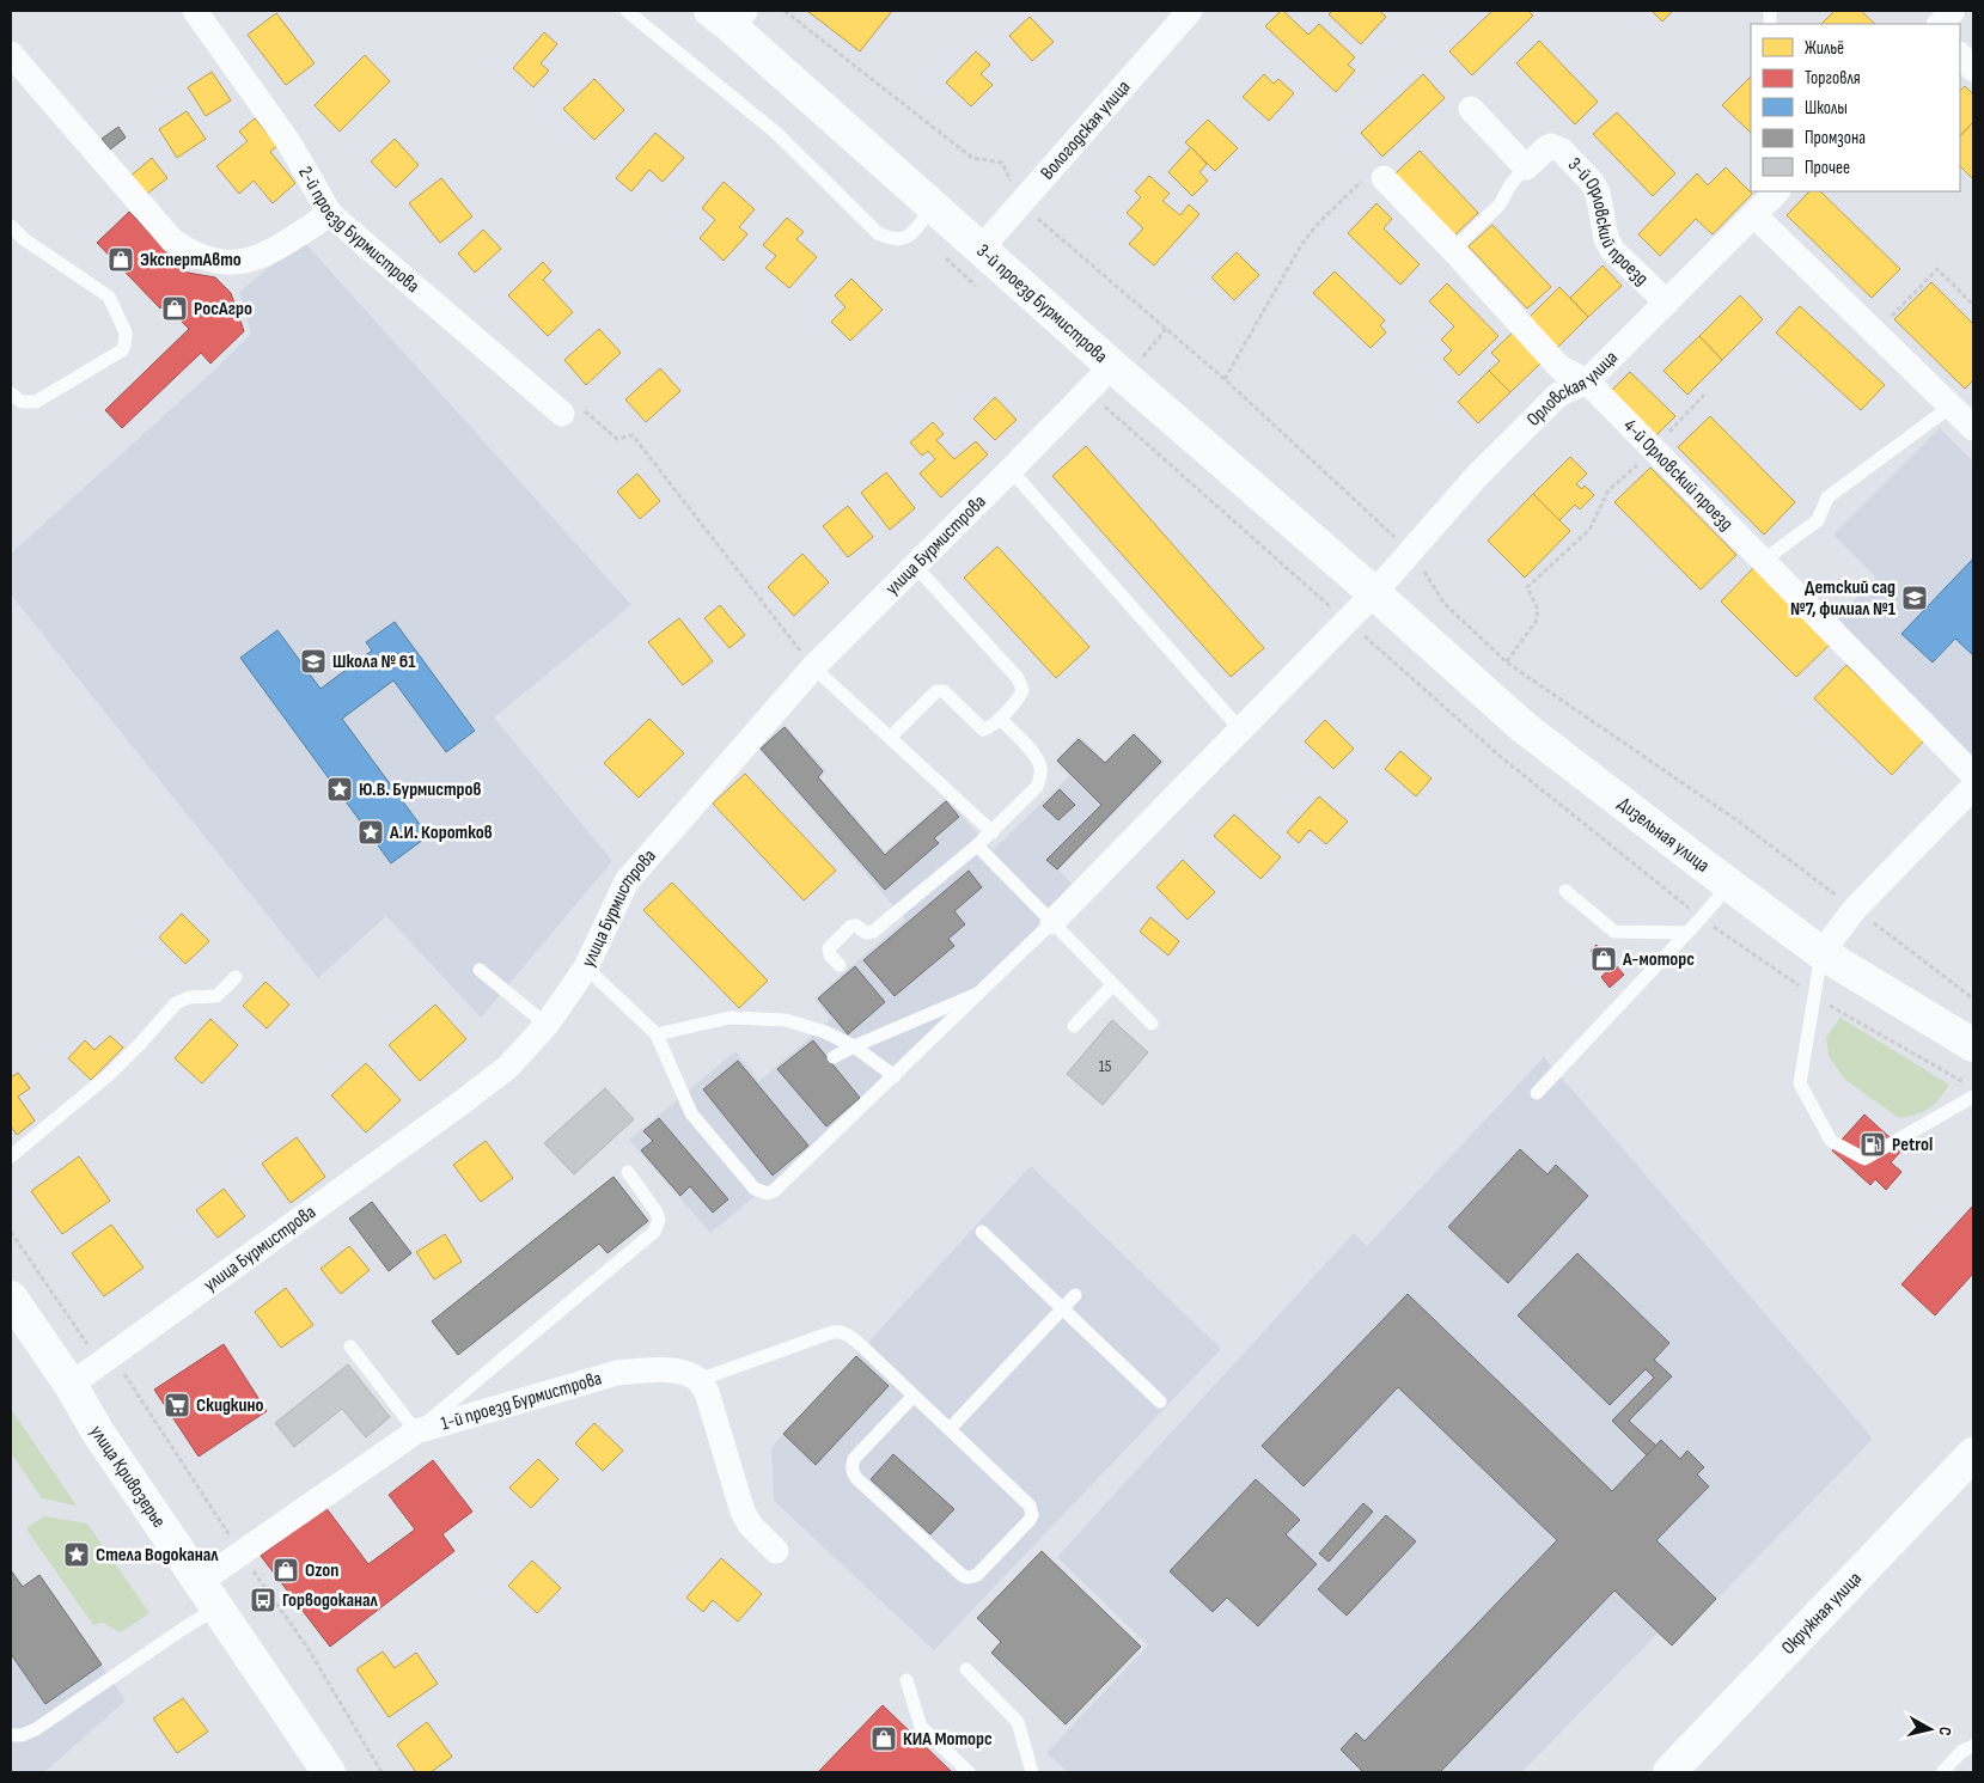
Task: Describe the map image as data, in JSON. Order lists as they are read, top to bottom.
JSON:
{
  "streets": {
    "main road": [
      "3-й проезд Бурмистрова",
      "Дизельная улица",
      "улица Кривозерье",
      "Окружная улица"
    ],
    "street": [
      "Вологодская улица",
      "3-й Орловский проезд",
      "2-й проезд Бурмистрова",
      "Орловская улица",
      "4-й Орловский проезд",
      "улица Бурмистрова",
      "1-й проезд Бурмистрова"
    ]
  },
  "crossings": [
    ["Вологодская улица", "3-й проезд Бурмистрова"],
    ["3-й Орловский проезд", "Орловская улица"],
    ["3-й проезд Бурмистрова", "Орловская улица"],
    ["3-й проезд Бурмистрова", "улица Бурмистрова"],
    ["3-й проезд Бурмистрова", "Дизельная улица"],
    ["Орловская улица", "4-й Орловский проезд"],
    ["Орловская улица", "Дизельная улица"],
    ["улица Бурмистрова", "улица Кривозерье"],
    ["1-й проезд Бурмистрова", "улица Кривозерье"]
  ],
  "places": {
    "shop": [
      "ЭкспертАвто",
      "РосАгро",
      "А-моторс",
      "Ozon",
      "КИА Моторс"
    ],
    "school or university": ["Детский сад №7, филиал №1", "Школа № 61"],
    "place": ["Ю.В. Бурмистров", "А.И. Коротков", "Стела Водоканал"],
    "fuel station": ["Petrol"],
    "supermarket": ["Скидкино"],
    "bus stop": ["Горводоканал"]
  },
  "house_numbers": ["15"],
  "legend": [
    "Жильё",
    "Торговля",
    "Школы",
    "Промзона",
    "Прочее"
  ],
  "north": "right"
}
